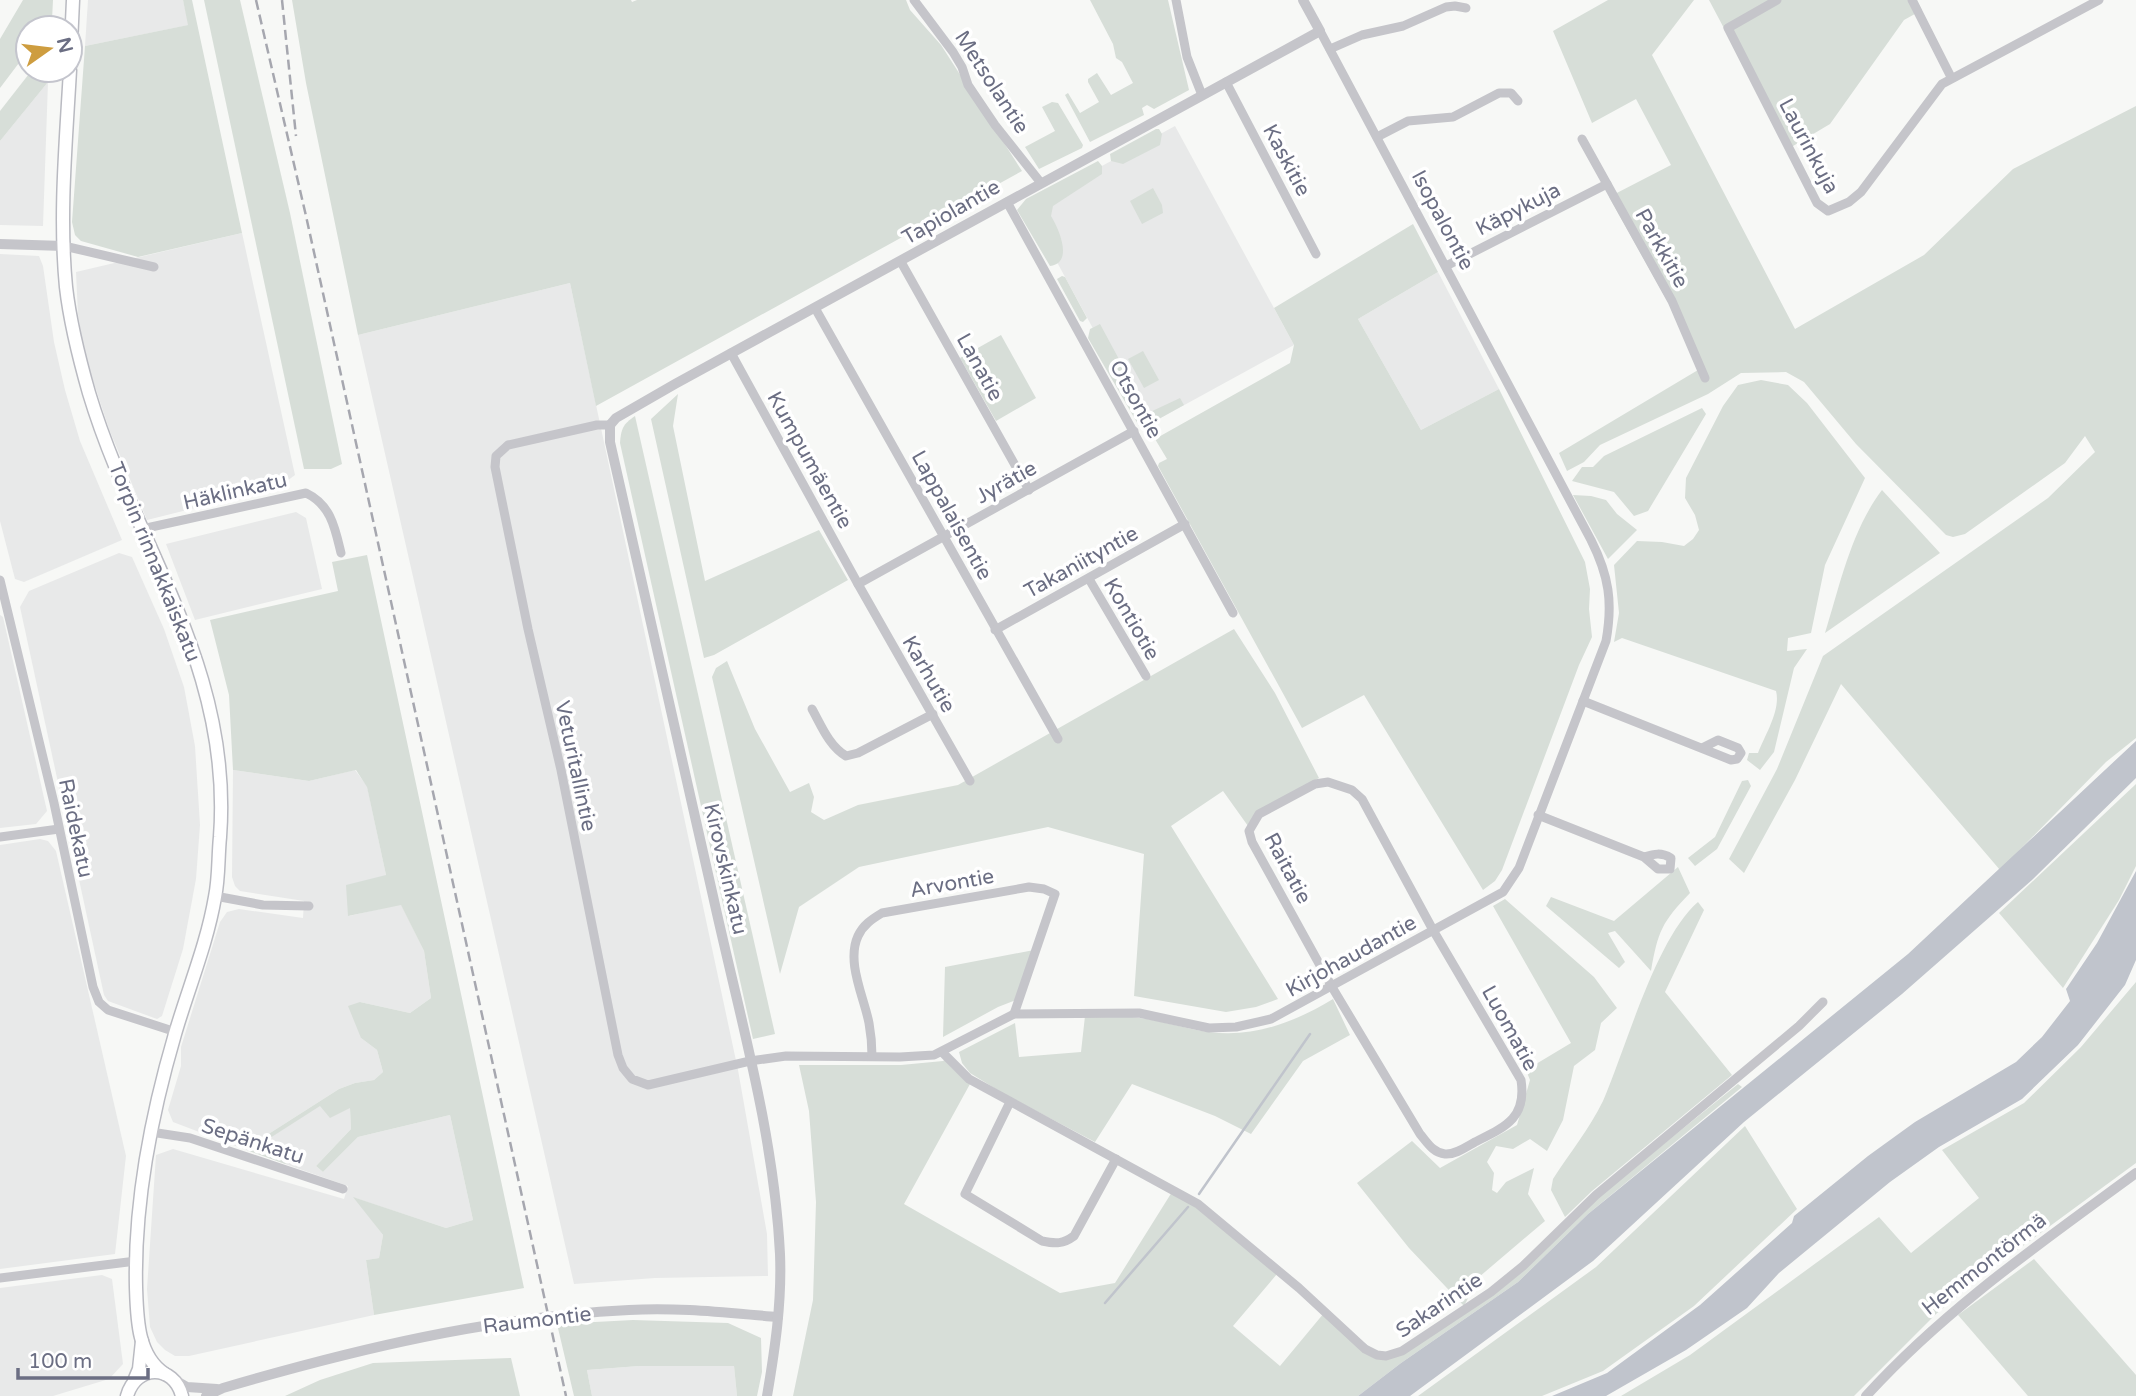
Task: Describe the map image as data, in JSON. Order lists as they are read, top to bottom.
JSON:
{
  "streets": {
    "main road": ["Torpin rinnakkaiskatu"],
    "street": [
      "Metsolantie",
      "Laurinkuja",
      "Kaskitie",
      "Käpykuja",
      "Tapiolantie",
      "Isopalontie",
      "Parkkitie",
      "Lanatie",
      "Otsontie",
      "Kumpumäentie",
      "Jyrätie",
      "Häklinkatu",
      "Lappalaisentie",
      "Takaniityntie",
      "Kontiotie",
      "Karhutie",
      "Veturitallintie",
      "Raidekatu",
      "Raitatie",
      "Kirovskinkatu",
      "Arvontie",
      "Kirjohaudantie",
      "Luomatie",
      "Sepänkatu",
      "Hemmontörmä",
      "Sakarintie",
      "Raumontie"
    ]
  },
  "crossings": [
    ["Metsolantie", "Tapiolantie"],
    ["Kaskitie", "Tapiolantie"],
    ["Käpykuja", "Isopalontie"],
    ["Käpykuja", "Parkkitie"],
    ["Tapiolantie", "Isopalontie"],
    ["Tapiolantie", "Lanatie"],
    ["Tapiolantie", "Otsontie"],
    ["Tapiolantie", "Kumpumäentie"],
    ["Tapiolantie", "Lappalaisentie"],
    ["Tapiolantie", "Veturitallintie"],
    ["Tapiolantie", "Kirovskinkatu"],
    ["Isopalontie", "Kirjohaudantie"],
    ["Lanatie", "Jyrätie"],
    ["Otsontie", "Jyrätie"],
    ["Otsontie", "Takaniityntie"],
    ["Kumpumäentie", "Jyrätie"],
    ["Kumpumäentie", "Karhutie"],
    ["Jyrätie", "Lappalaisentie"],
    ["Jyrätie", "Karhutie"],
    ["Häklinkatu", "Torpin rinnakkaiskatu"],
    ["Lappalaisentie", "Takaniityntie"],
    ["Torpin rinnakkaiskatu", "Raidekatu"],
    ["Torpin rinnakkaiskatu", "Sepänkatu"],
    ["Torpin rinnakkaiskatu", "Raumontie"],
    ["Takaniityntie", "Kontiotie"],
    ["Veturitallintie", "Kirovskinkatu"],
    ["Veturitallintie", "Kirjohaudantie"],
    ["Raitatie", "Kirjohaudantie"],
    ["Raitatie", "Luomatie"],
    ["Kirovskinkatu", "Kirjohaudantie"],
    ["Kirovskinkatu", "Raumontie"],
    ["Arvontie", "Kirjohaudantie"],
    ["Kirjohaudantie", "Luomatie"],
    ["Kirjohaudantie", "Sakarintie"]
  ],
  "scale_bar": "100 m",
  "north": "right"
}
